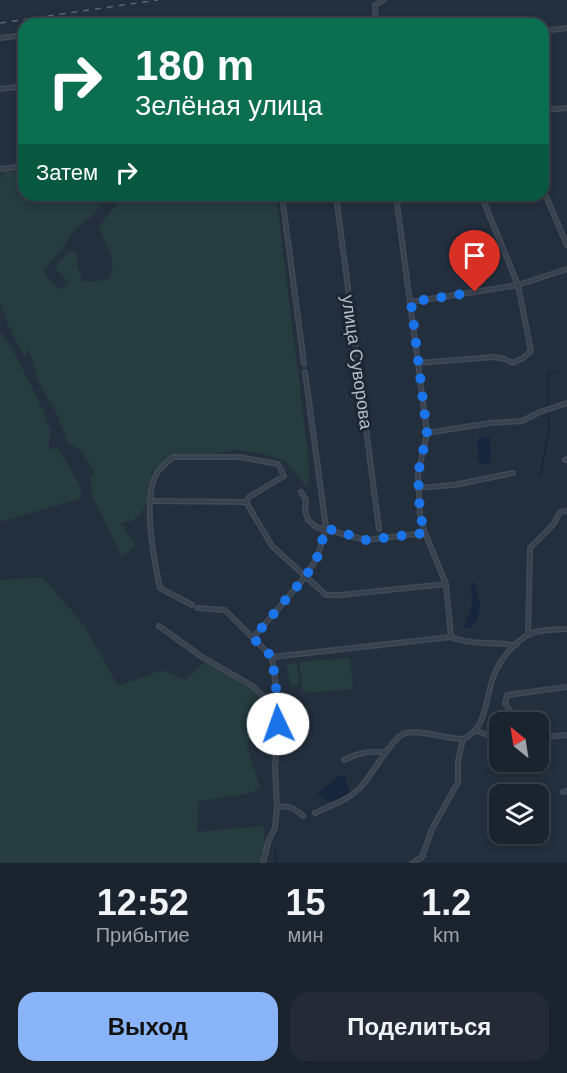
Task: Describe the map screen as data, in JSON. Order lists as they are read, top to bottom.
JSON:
{
  "streets": {
    "street": ["улица Суворова"]
  },
  "north": "top left",
  "page": {
    "turn": ["180 m", "Зелёная улица"],
    "then": "Затем",
    "eta": [
      "12:52",
      "Прибытие",
      "15",
      "мин",
      "1.2",
      "km"
    ],
    "buttons": ["Выход", "Поделиться"]
  }
}
